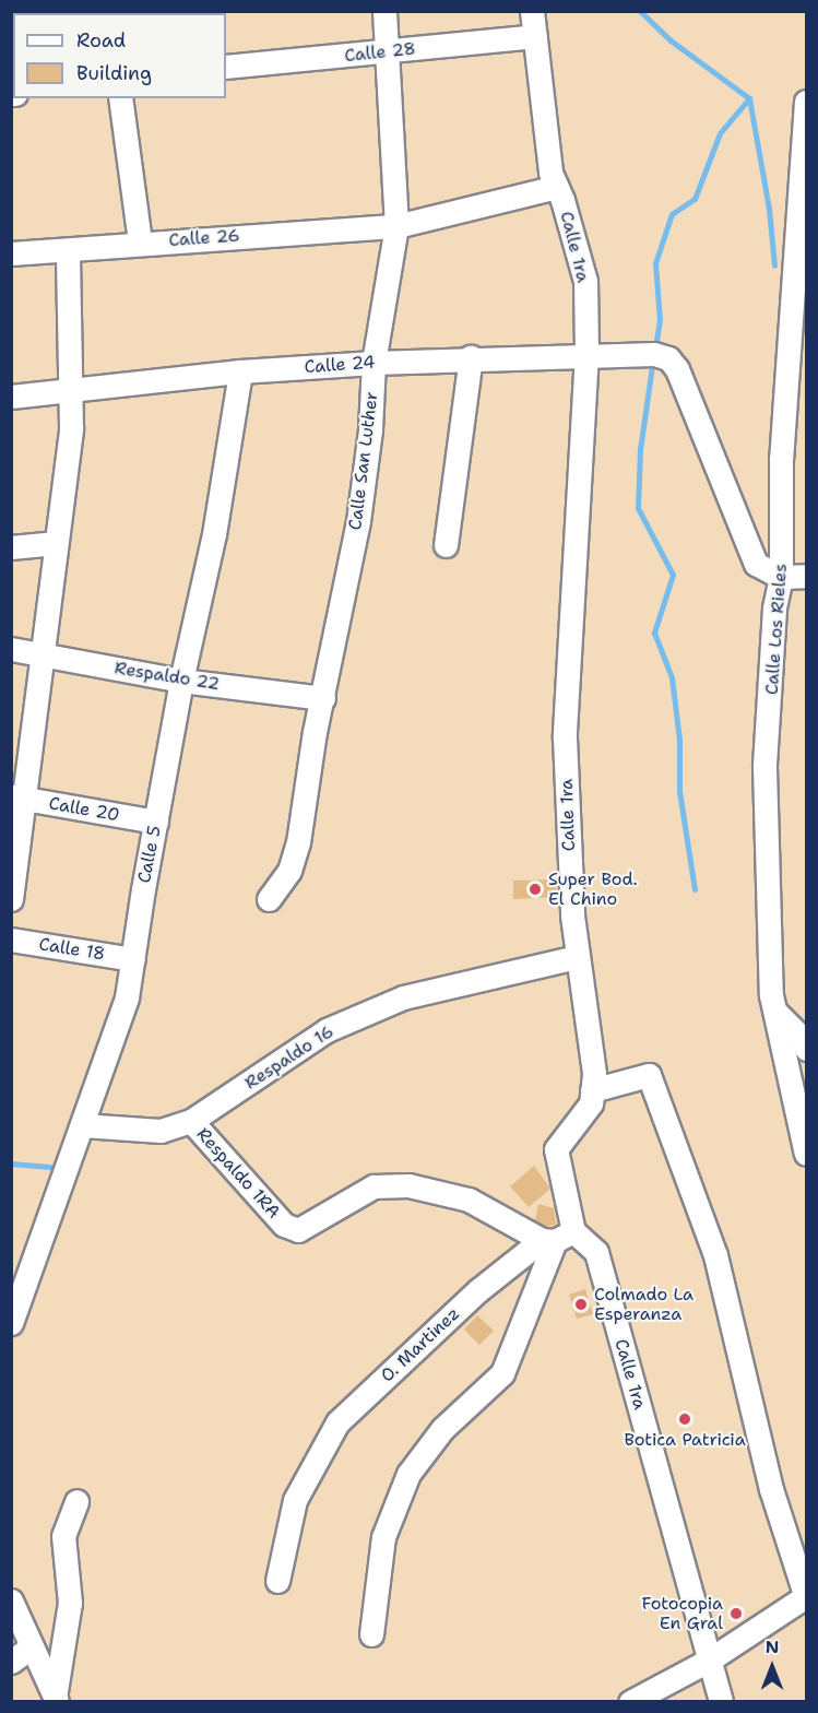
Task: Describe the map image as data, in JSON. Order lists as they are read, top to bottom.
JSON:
{
  "streets": {
    "street": [
      "Calle 28",
      "Calle 26",
      "Calle 1ra",
      "Calle 24",
      "Calle San Luther",
      "Calle Los Rieles",
      "Respaldo 22",
      "Calle 20",
      "Calle 5",
      "Calle 18",
      "Respaldo 16",
      "Respaldo 1RA",
      "O. Martinez"
    ]
  },
  "crossings": [
    ["Calle 28", "Calle 1ra"],
    ["Calle 28", "Calle San Luther"],
    ["Calle 26", "Calle 1ra"],
    ["Calle 26", "Calle San Luther"],
    ["Calle 1ra", "Calle 24"],
    ["Calle 1ra", "Respaldo 16"],
    ["Calle 1ra", "Respaldo 1RA"],
    ["Calle 1ra", "O. Martinez"],
    ["Calle 24", "Calle San Luther"],
    ["Calle 24", "Calle Los Rieles"],
    ["Calle 24", "Calle 5"],
    ["Calle San Luther", "Respaldo 22"],
    ["Respaldo 22", "Calle 5"],
    ["Calle 20", "Calle 5"],
    ["Calle 5", "Calle 18"],
    ["Calle 5", "Respaldo 16"],
    ["Respaldo 16", "Respaldo 1RA"],
    ["Respaldo 1RA", "O. Martinez"]
  ],
  "places": [
    "Super Bod. El Chino",
    "Colmado La Esperanza",
    "Botica Patricia",
    "Fotocopia En Gral"
  ],
  "legend": ["Road", "Building"],
  "north": "top"
}
